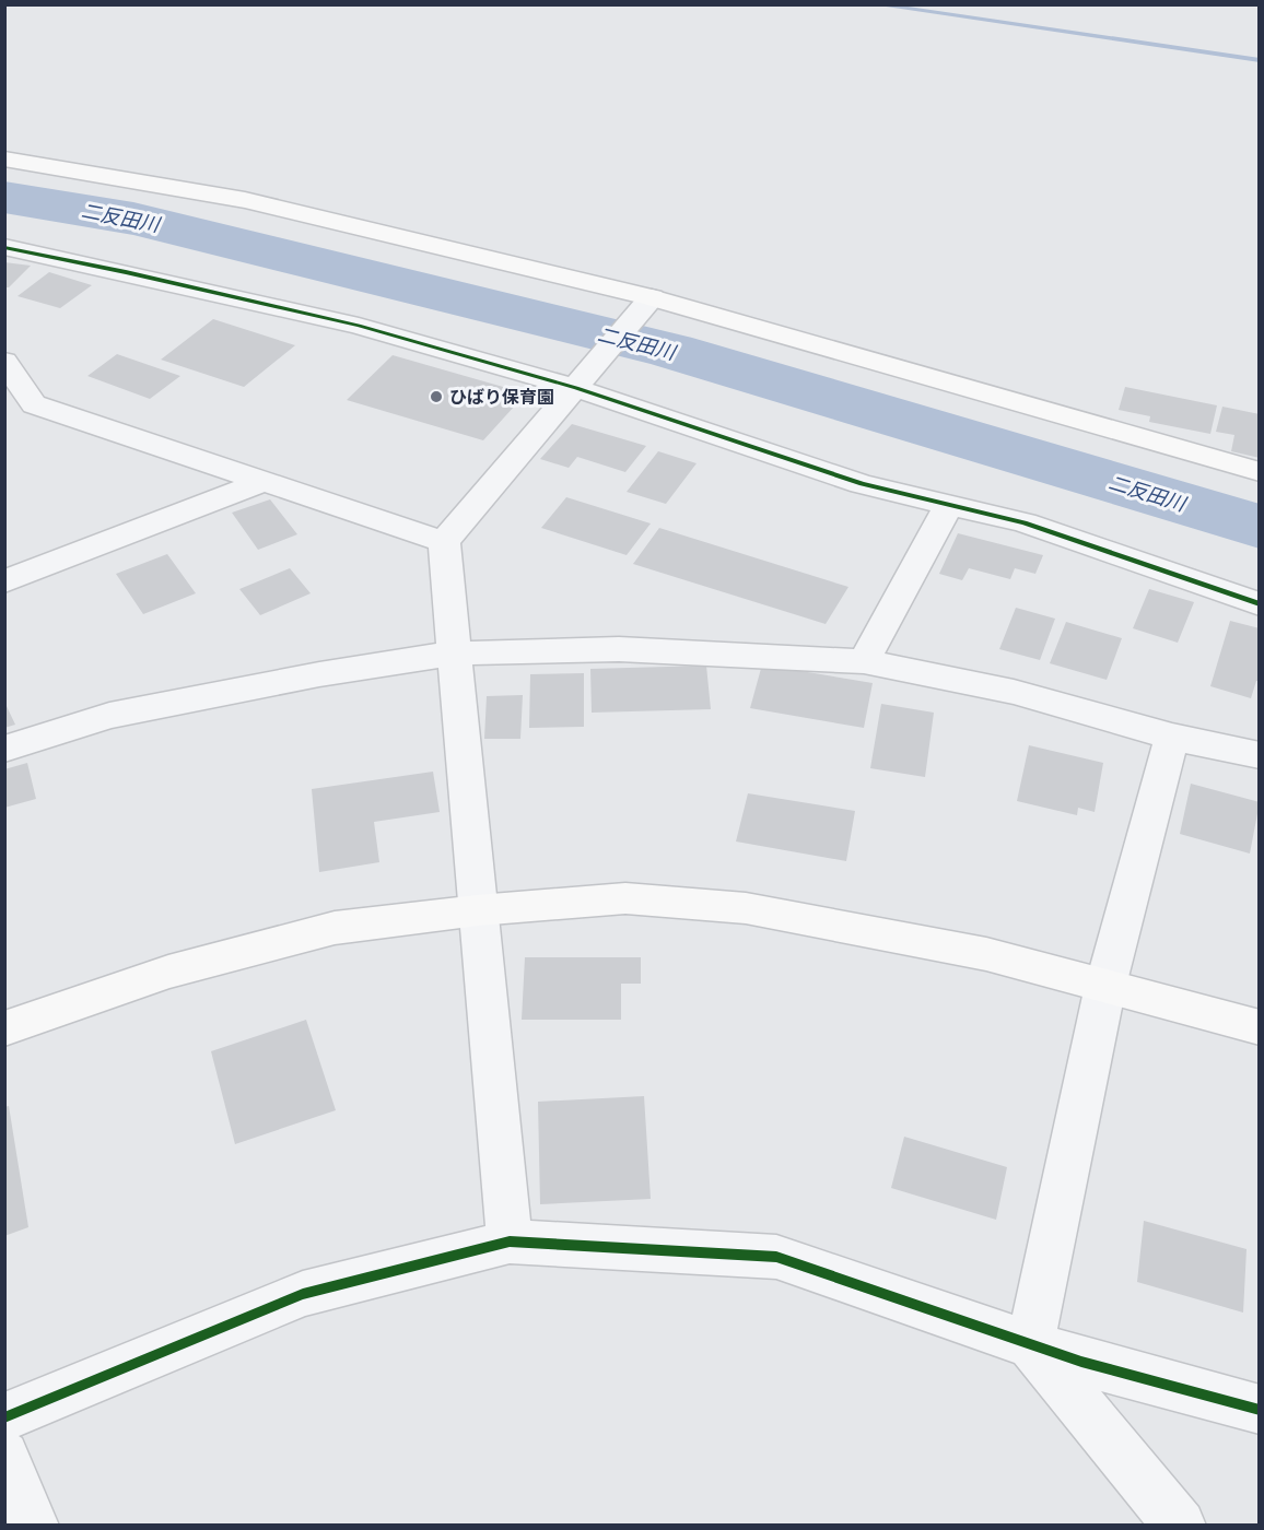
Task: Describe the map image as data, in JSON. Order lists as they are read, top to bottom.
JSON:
{
  "water": ["二反田川"],
  "places": ["ひばり保育園"]
}
